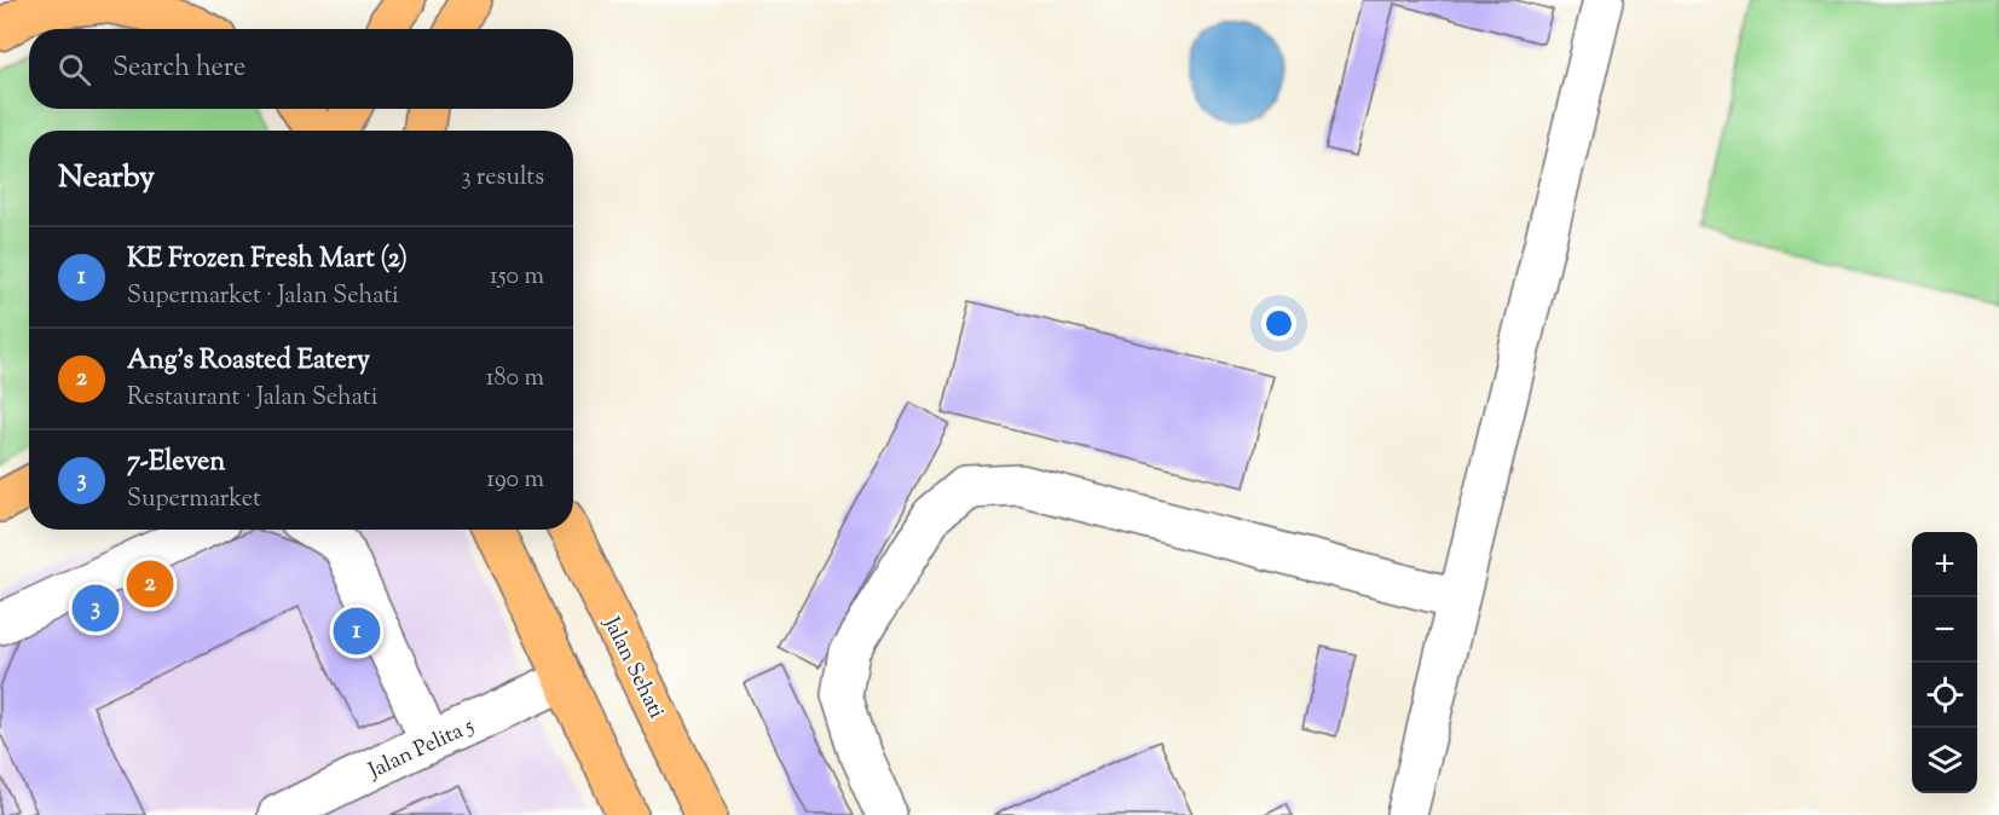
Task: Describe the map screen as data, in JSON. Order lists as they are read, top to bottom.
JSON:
{
  "streets": {
    "main road": ["Jalan Sehati"],
    "lane": ["Jalan Pelita 5"]
  },
  "page": {
    "search": "Search here",
    "heading": ["Nearby", "3 results"],
    "list": [
      {
        "mark": "1",
        "name": "KE Frozen Fresh Mart (2)",
        "note": "Supermarket · Jalan Sehati",
        "value": "150 m"
      },
      {
        "mark": "2",
        "name": "Ang's Roasted Eatery",
        "note": "Restaurant · Jalan Sehati",
        "value": "180 m"
      },
      {
        "mark": "3",
        "name": "7-Eleven",
        "note": "Supermarket",
        "value": "190 m"
      }
    ],
    "map_buttons": ["+", "−"],
    "pins": ["2", "3", "1"]
  }
}
